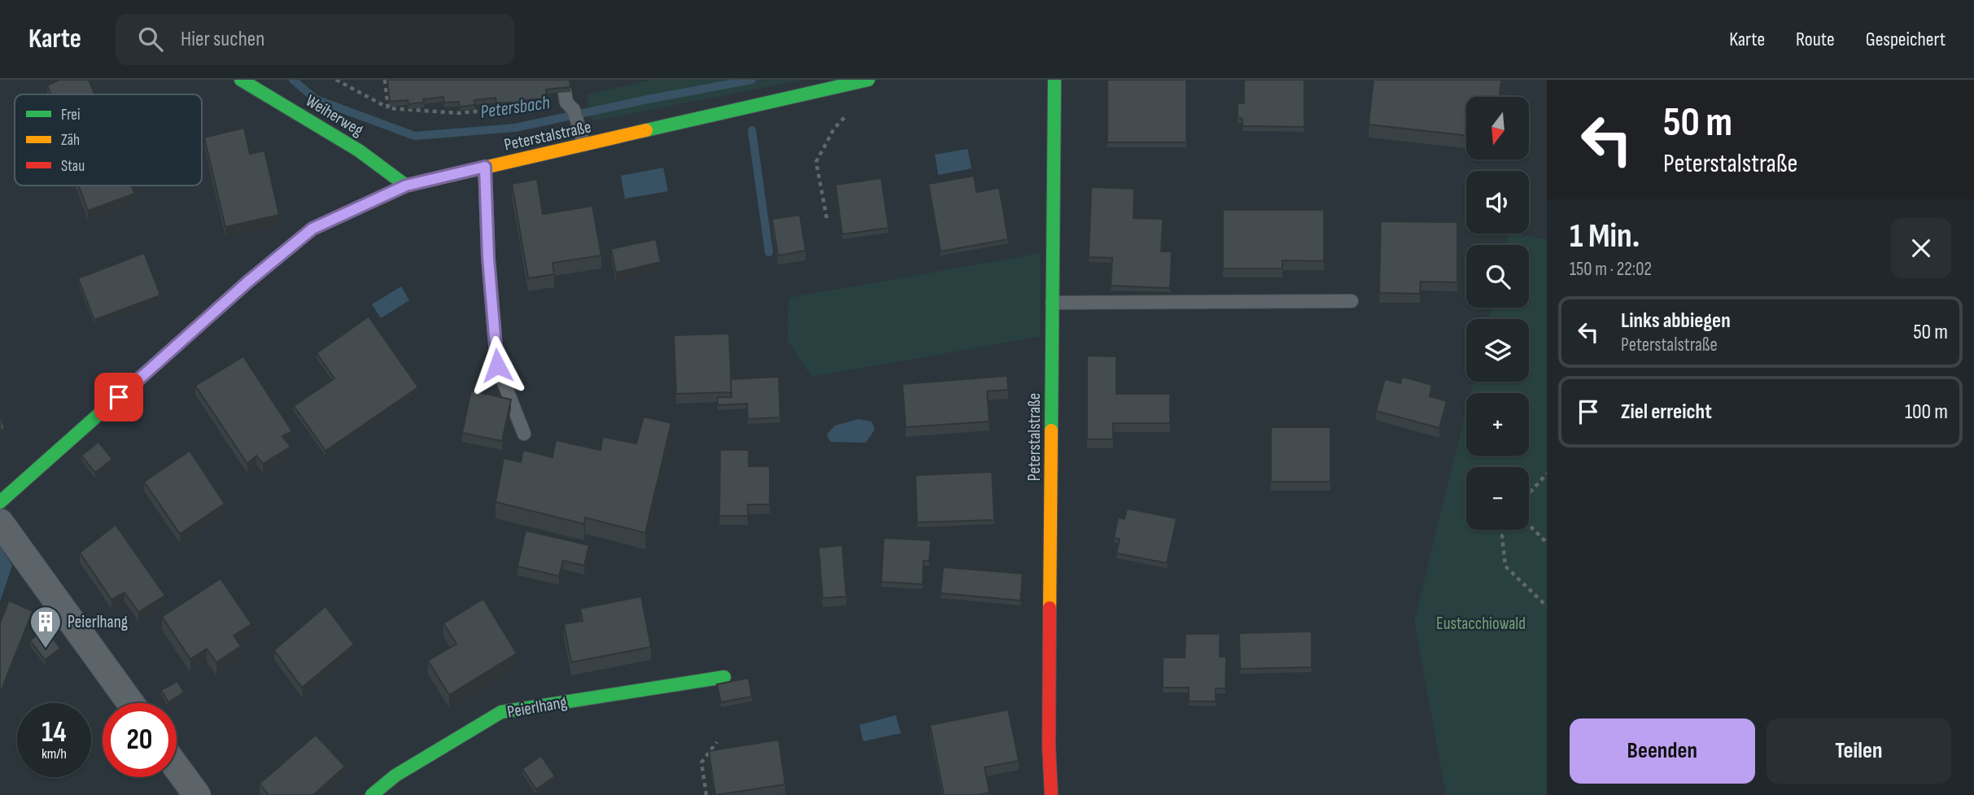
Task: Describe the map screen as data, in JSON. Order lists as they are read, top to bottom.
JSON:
{
  "streets": {
    "street": ["Weiherweg", "Peterstalstraße", "Peierlhang"]
  },
  "crossings": [
    ["Weiherweg", "Peterstalstraße"]
  ],
  "water": ["Petersbach"],
  "parks": ["Eustacchiowald"],
  "places": {
    "building": ["Peierlhang"]
  },
  "legend": ["Frei", "Zäh", "Stau"],
  "north": "bottom",
  "page": {
    "header": "Karte",
    "search": "Hier suchen",
    "nav": ["Karte", "Route", "Gespeichert"],
    "turn": ["50 m", "Peterstalstraße"],
    "map_buttons": ["+", "−"],
    "heading": ["1 Min.", "150 m · 22:02"],
    "list": [
      {
        "name": "Links abbiegen",
        "note": "Peterstalstraße",
        "value": "50 m"
      },
      {
        "name": "Ziel erreicht",
        "value": "100 m"
      }
    ],
    "speed": "14 km/h",
    "limit": "20",
    "buttons": ["Beenden", "Teilen"]
  }
}
